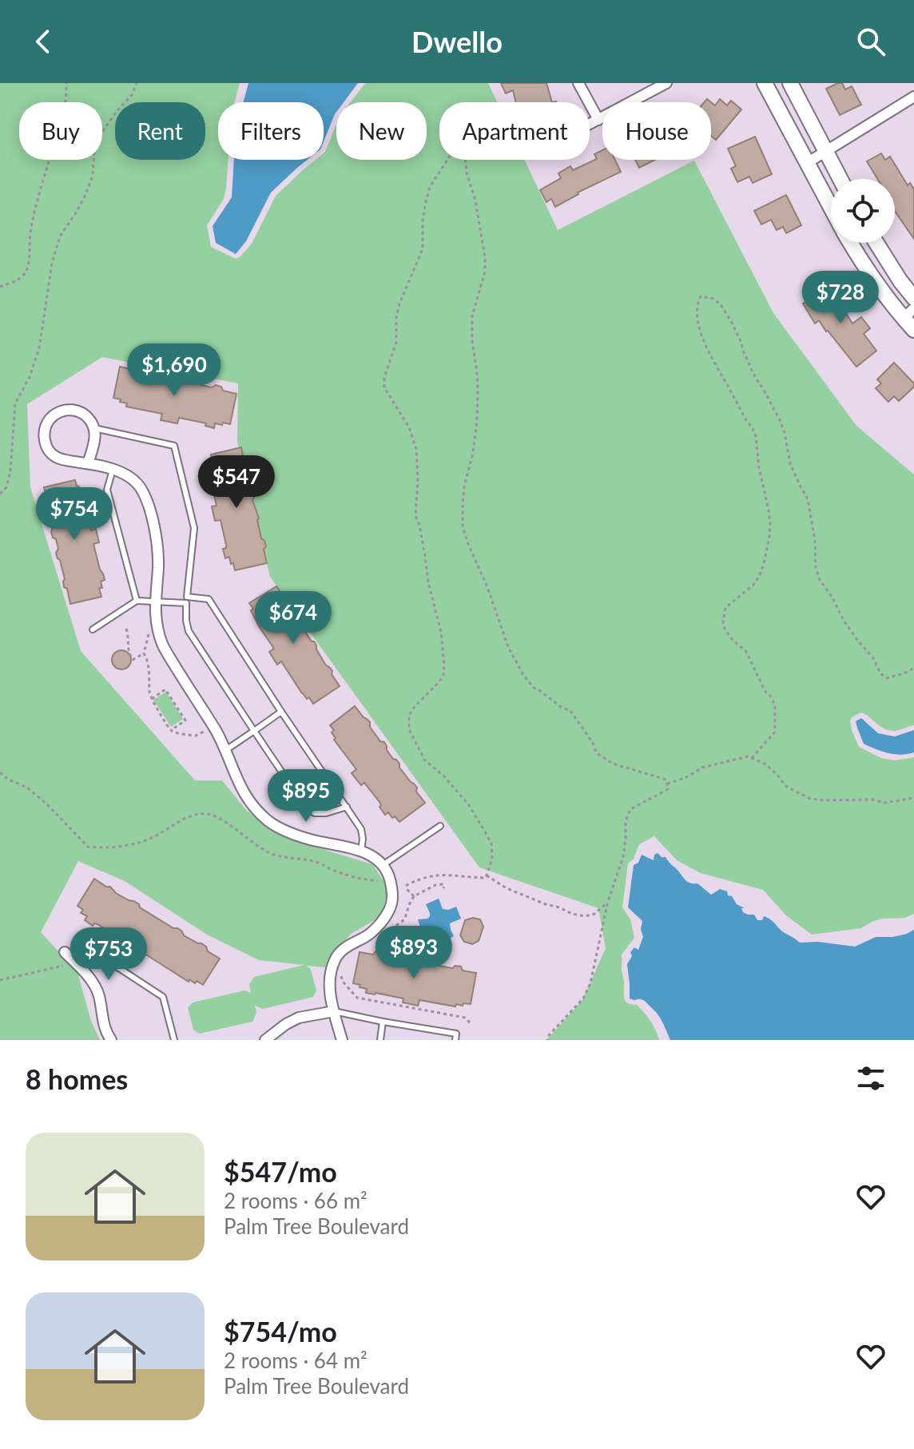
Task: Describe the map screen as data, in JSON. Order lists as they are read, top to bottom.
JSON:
{
  "page": {
    "header": "Dwello",
    "chip": [
      "Buy",
      "Rent",
      "Filters",
      "New",
      "Apartment",
      "House"
    ],
    "price": [
      "$728",
      "$1,690",
      "$547",
      "$754",
      "$674",
      "$895",
      "$893",
      "$753"
    ],
    "heading": "8 homes",
    "list": [
      {
        "name": "$547/mo",
        "note": "2 rooms · 66 m² · Palm Tree Boulevard"
      },
      {
        "name": "$754/mo",
        "note": "2 rooms · 64 m² · Palm Tree Boulevard"
      }
    ]
  }
}
